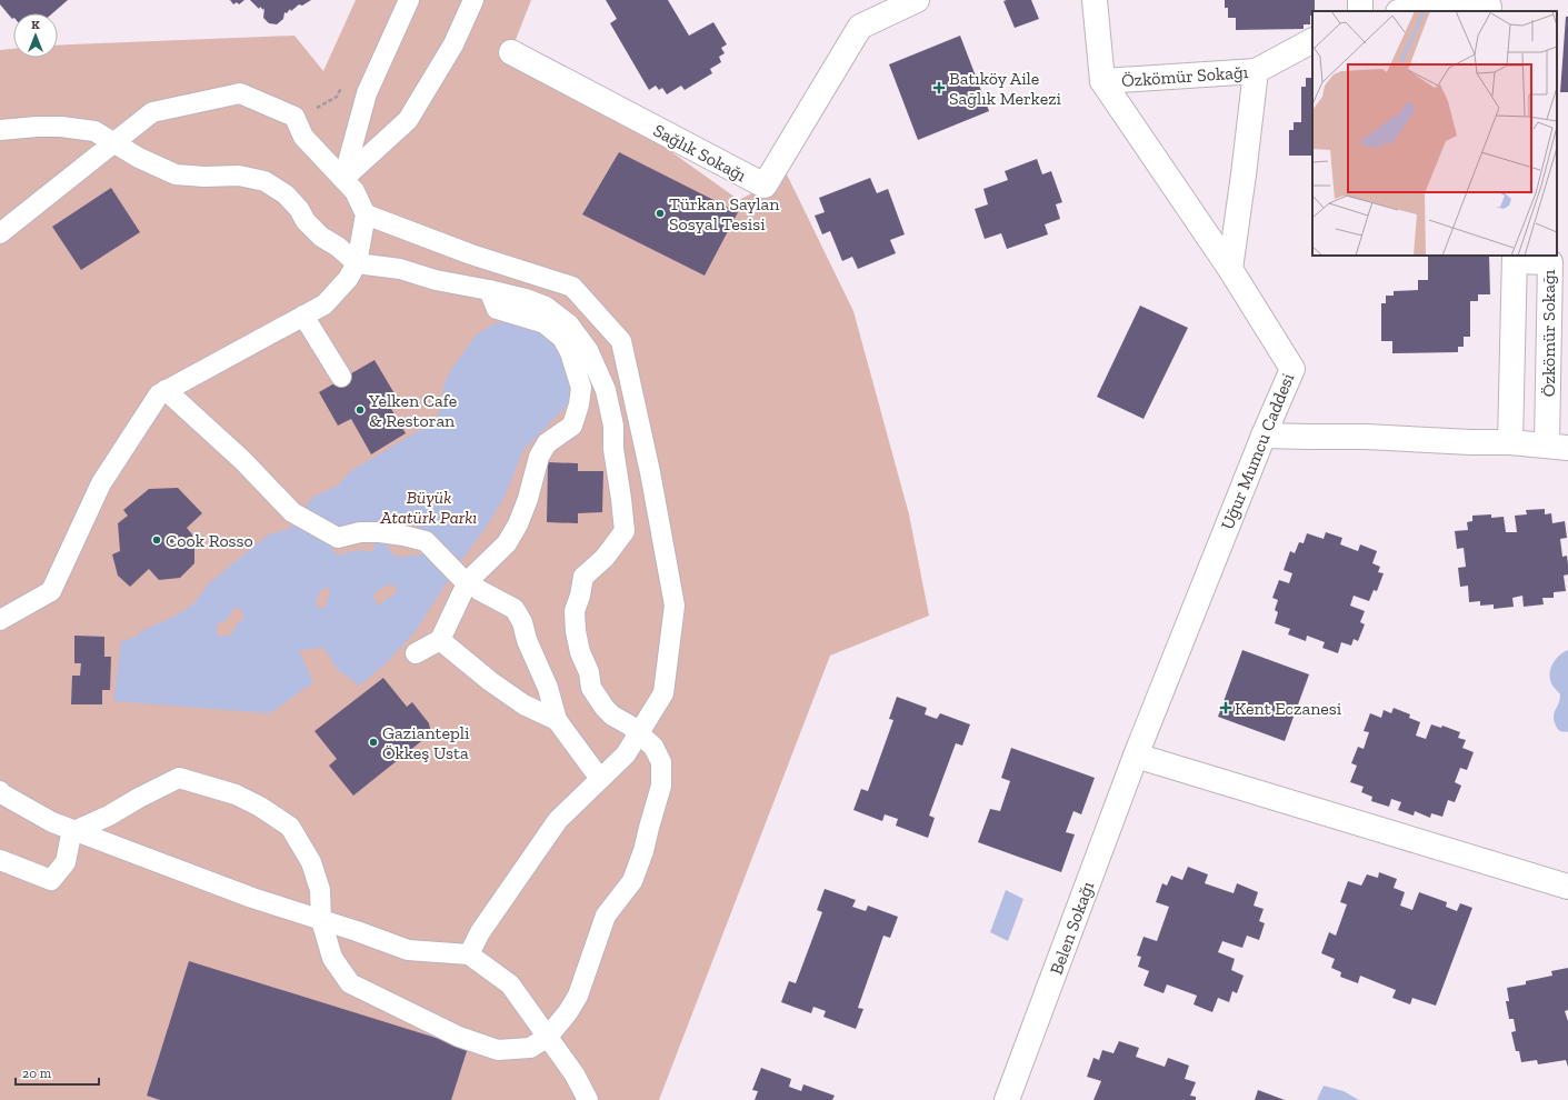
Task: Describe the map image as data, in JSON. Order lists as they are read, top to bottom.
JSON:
{
  "streets": {
    "street": [
      "Özkömür Sokağı",
      "Sağlık Sokağı",
      "Uğur Mumcu Caddesi",
      "Belen Sokağı"
    ]
  },
  "crossings": [
    ["Özkömür Sokağı", "Uğur Mumcu Caddesi"],
    ["Uğur Mumcu Caddesi", "Belen Sokağı"]
  ],
  "parks": ["Büyük Atatürk Parkı"],
  "places": {
    "health": ["Batıköy Aile Sağlık Merkezi", "Kent Eczanesi"],
    "other": [
      "Türkan Saylan Sosyal Tesisi",
      "Yelken Cafe & Restoran",
      "Cook Rosso",
      "Gaziantepli Ökkeş Usta"
    ]
  },
  "scale_bar": "20 m",
  "north": "top"
}
